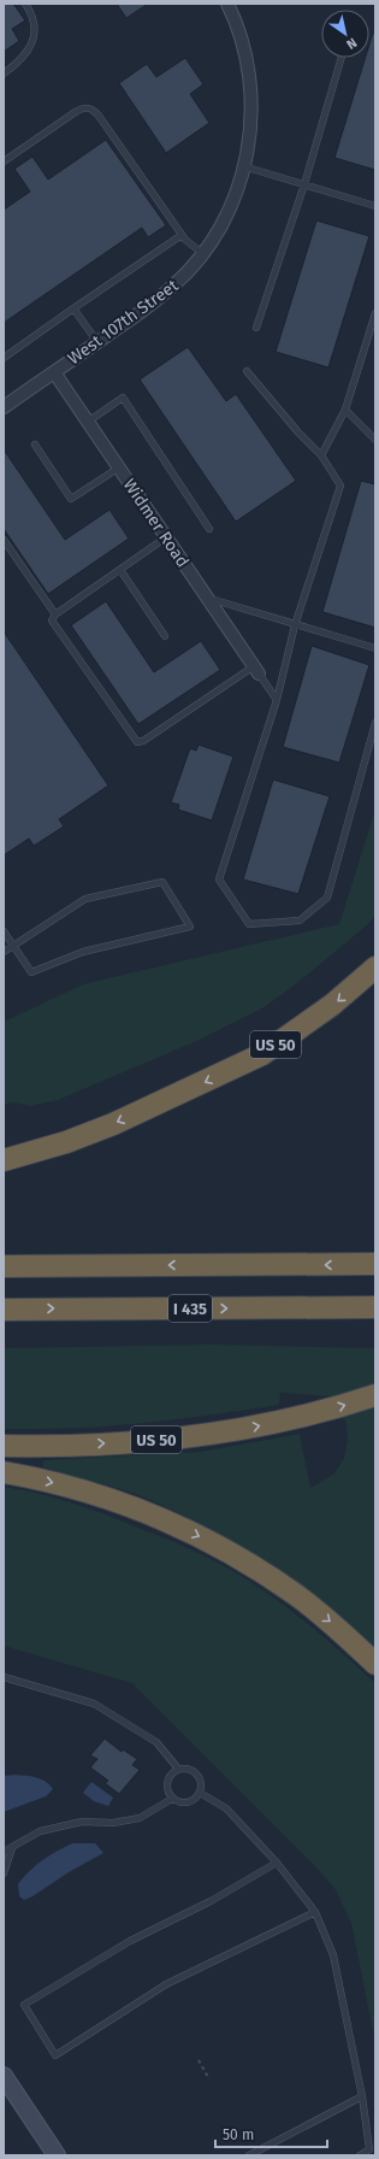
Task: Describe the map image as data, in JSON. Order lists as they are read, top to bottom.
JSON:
{
  "streets": {
    "highway": ["US 50", "I 435"],
    "street": ["West 107th Street", "Widmer Road"]
  },
  "crossings": [
    ["West 107th Street", "Widmer Road"]
  ],
  "scale_bar": "50 m",
  "north": "bottom right"
}
